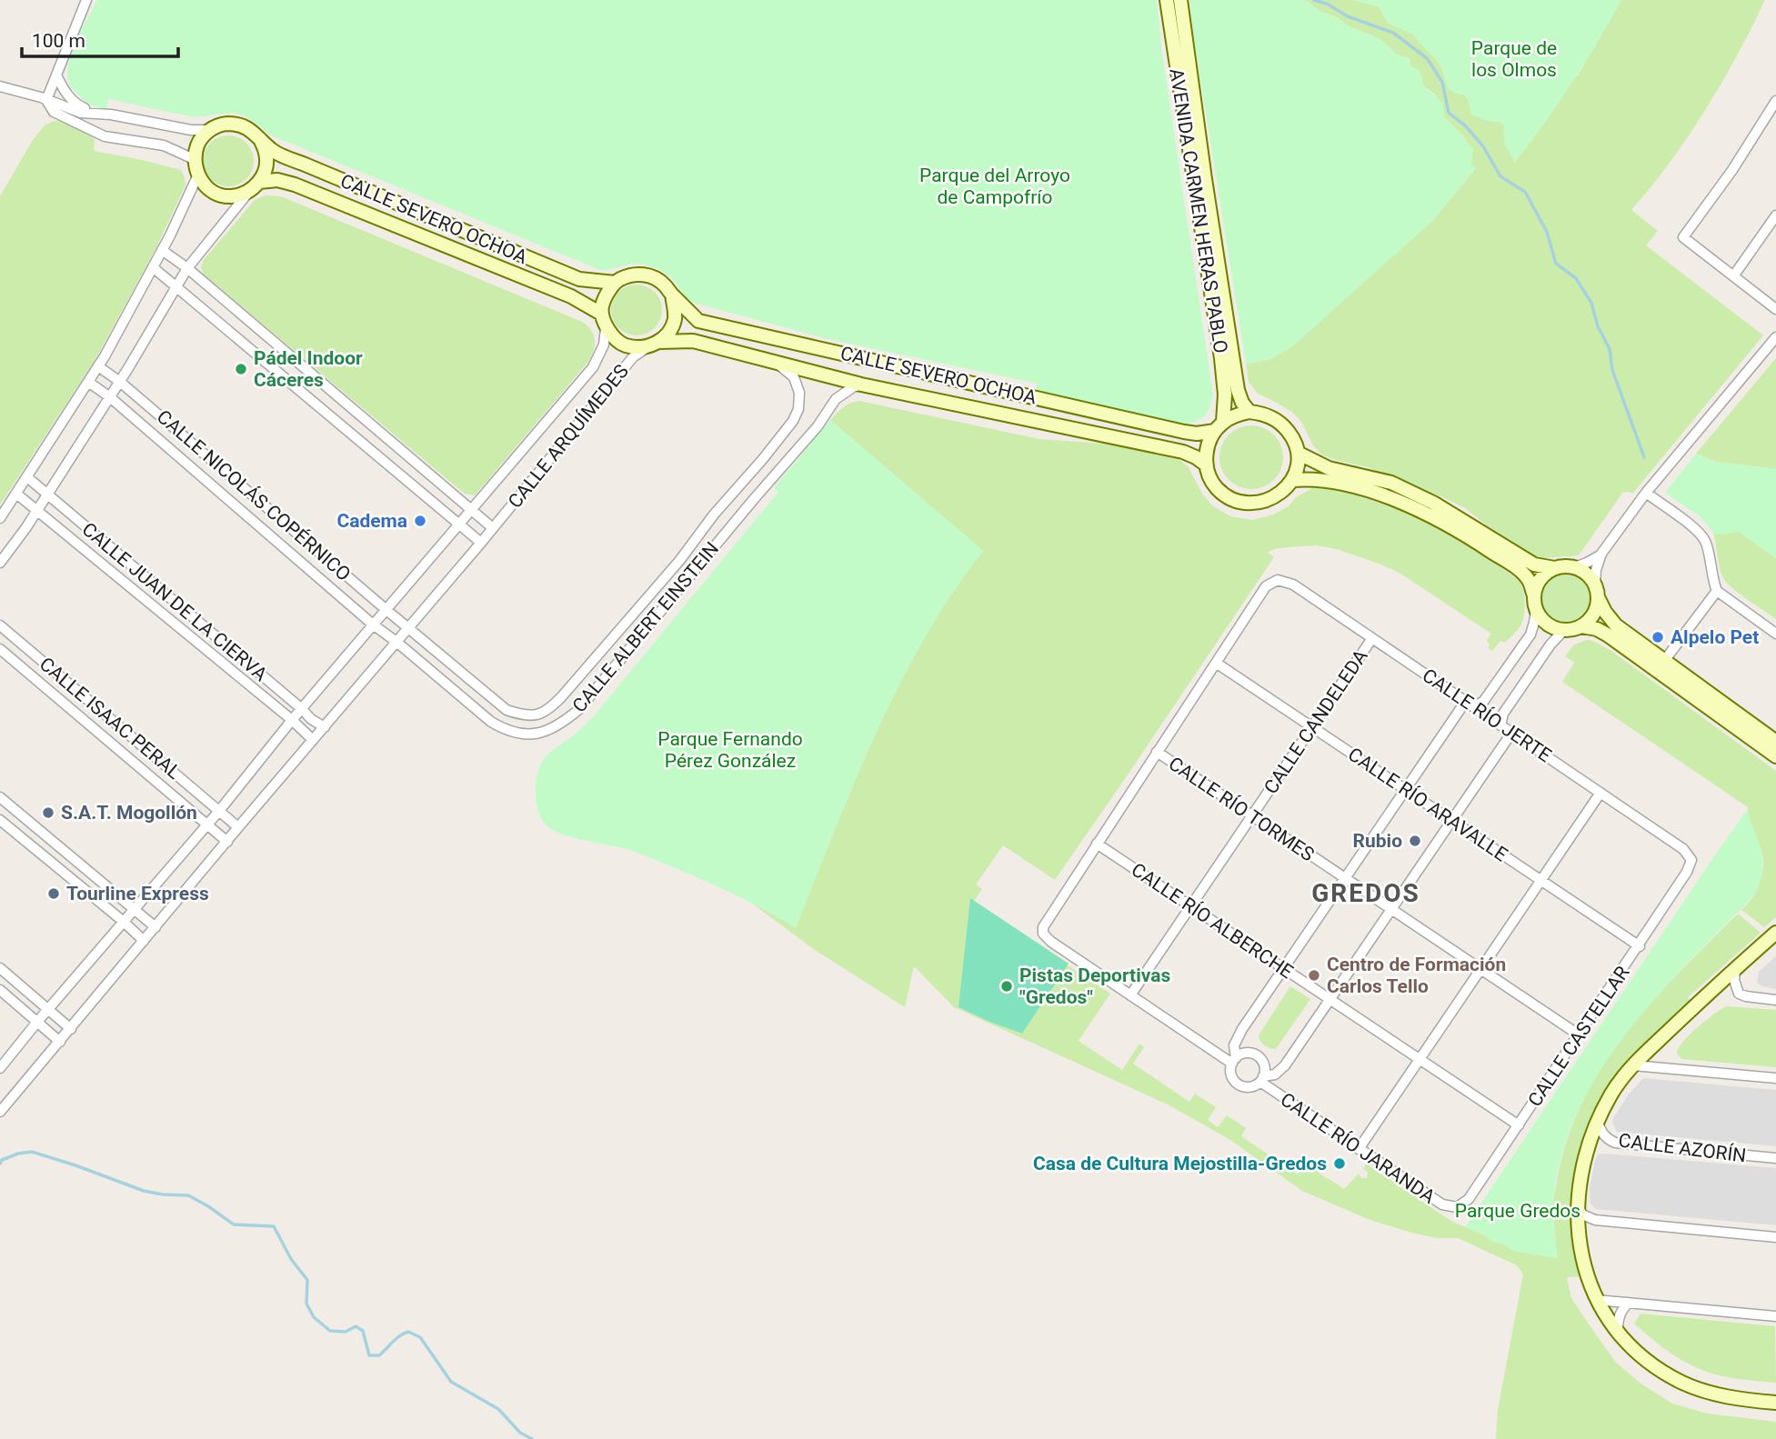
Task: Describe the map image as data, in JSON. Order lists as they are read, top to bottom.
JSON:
{
  "streets": {
    "main road": ["AVENIDA CARMEN HERAS PABLO", "CALLE SEVERO OCHOA"],
    "street": [
      "CALLE ARQUÍMEDES",
      "CALLE NICOLÁS COPÉRNICO",
      "CALLE JUAN DE LA CIERVA",
      "CALLE ALBERT EINSTEIN",
      "CALLE RÍO JERTE",
      "CALLE ISAAC PERAL",
      "CALLE CANDELEDA",
      "CALLE RÍO ARAVALLE",
      "CALLE RÍO TORMES",
      "CALLE RÍO ALBERCHE",
      "CALLE CASTELLAR",
      "CALLE RÍO JARANDA",
      "CALLE AZORÍN"
    ]
  },
  "crossings": [
    ["AVENIDA CARMEN HERAS PABLO", "CALLE SEVERO OCHOA"],
    ["CALLE SEVERO OCHOA", "CALLE ARQUÍMEDES"],
    ["CALLE SEVERO OCHOA", "CALLE ALBERT EINSTEIN"],
    ["CALLE ARQUÍMEDES", "CALLE NICOLÁS COPÉRNICO"],
    ["CALLE ARQUÍMEDES", "CALLE JUAN DE LA CIERVA"],
    ["CALLE ARQUÍMEDES", "CALLE ALBERT EINSTEIN"],
    ["CALLE ARQUÍMEDES", "CALLE ISAAC PERAL"],
    ["CALLE RÍO JERTE", "CALLE CANDELEDA"],
    ["CALLE RÍO JERTE", "CALLE RÍO ARAVALLE"],
    ["CALLE RÍO JERTE", "CALLE CASTELLAR"],
    ["CALLE CANDELEDA", "CALLE RÍO ARAVALLE"],
    ["CALLE CANDELEDA", "CALLE RÍO TORMES"],
    ["CALLE CANDELEDA", "CALLE RÍO ALBERCHE"],
    ["CALLE RÍO ARAVALLE", "CALLE CASTELLAR"],
    ["CALLE RÍO TORMES", "CALLE CASTELLAR"],
    ["CALLE RÍO ALBERCHE", "CALLE CASTELLAR"],
    ["CALLE CASTELLAR", "CALLE RÍO JARANDA"]
  ],
  "districts": ["GREDOS"],
  "parks": [
    "Parque de los Olmos",
    "Parque del Arroyo de Campofrío",
    "Parque Fernando Pérez González",
    "Parque Gredos"
  ],
  "places": [
    "Pádel Indoor Cáceres",
    "Cadema",
    "Alpelo Pet",
    "S.A.T. Mogollón",
    "Rubio",
    "Tourline Express",
    "Centro de Formación Carlos Tello",
    "Pistas Deportivas \"Gredos\"",
    "Casa de Cultura Mejostilla-Gredos"
  ],
  "scale_bar": "100 m"
}
